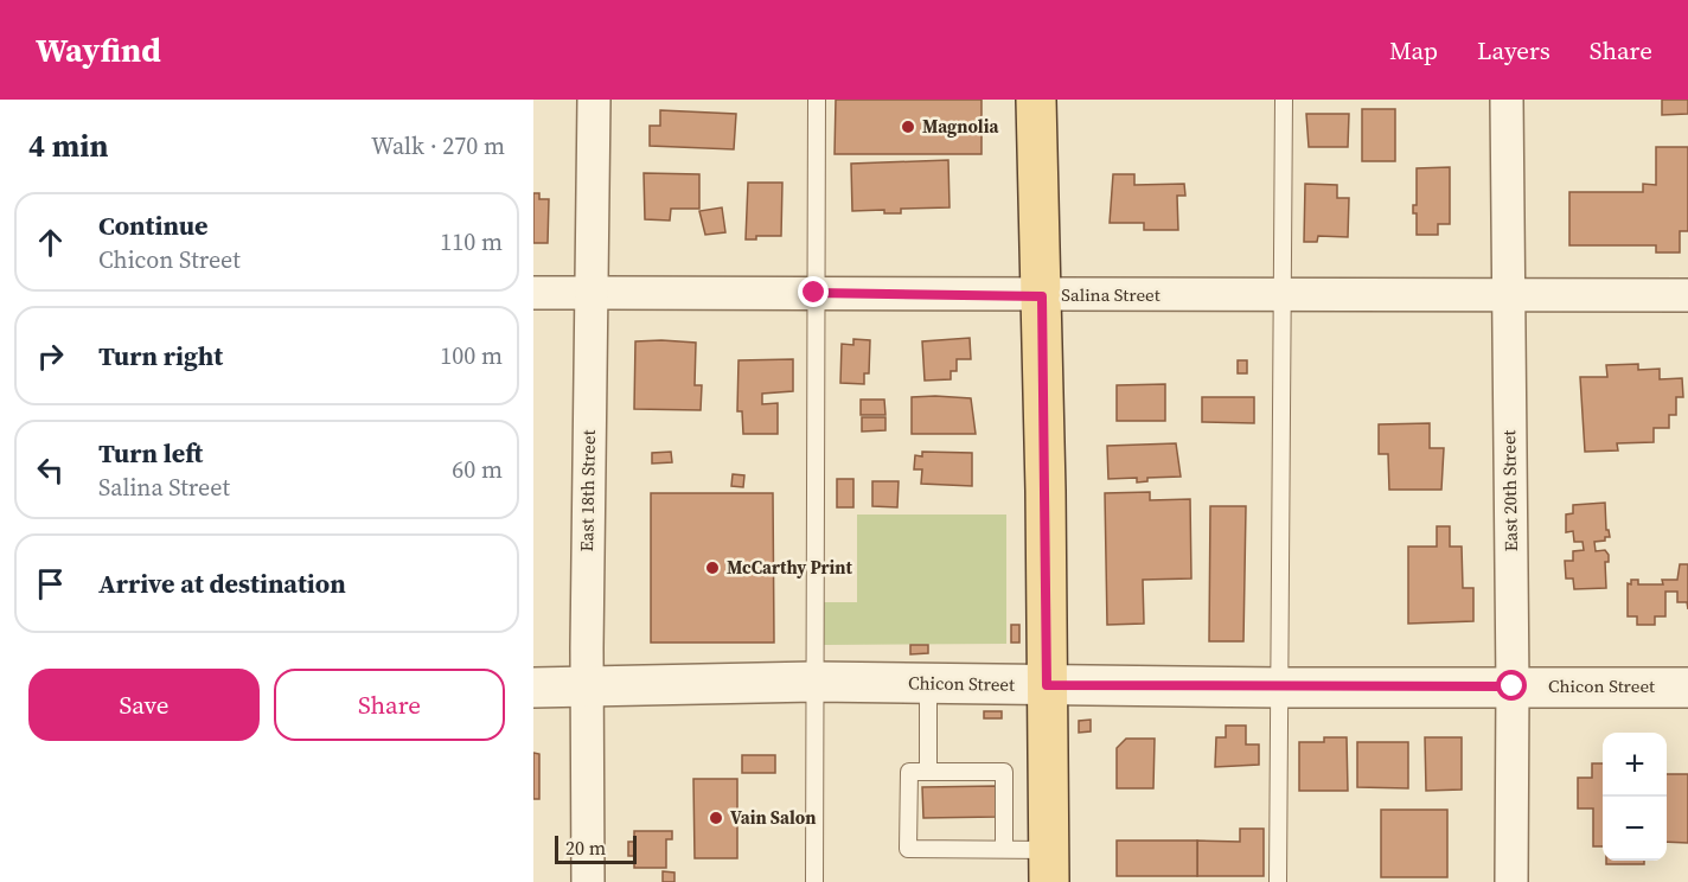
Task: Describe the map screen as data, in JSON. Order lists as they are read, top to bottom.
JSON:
{
  "streets": {
    "street": [
      "Salina Street",
      "East 18th Street",
      "East 20th Street",
      "Chicon Street"
    ]
  },
  "crossings": [
    ["Salina Street", "East 18th Street"],
    ["Salina Street", "East 20th Street"],
    ["East 18th Street", "Chicon Street"],
    ["East 20th Street", "Chicon Street"]
  ],
  "places": ["Magnolia", "McCarthy Print", "Vain Salon"],
  "scale_bar": "20 m",
  "page": {
    "header": "Wayfind",
    "nav": ["Map", "Layers", "Share"],
    "heading": ["4 min", "Walk · 270 m"],
    "list": [
      ["Continue", "Chicon Street", "110 m"],
      ["Turn right", "100 m"],
      ["Turn left", "Salina Street", "60 m"],
      "Arrive at destination"
    ],
    "buttons": ["Save", "Share"],
    "map_buttons": ["+", "−"],
    "scale": "20 m"
  }
}
